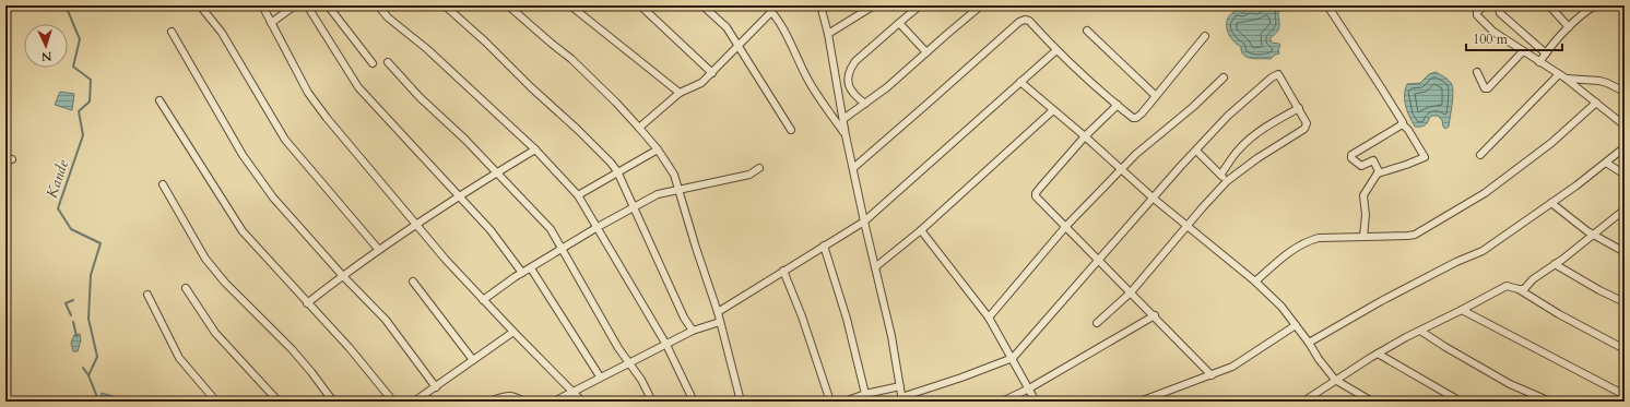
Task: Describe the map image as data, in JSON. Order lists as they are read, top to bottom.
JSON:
{
  "water": ["Kande"],
  "scale_bar": "100 m",
  "north": "bottom"
}
